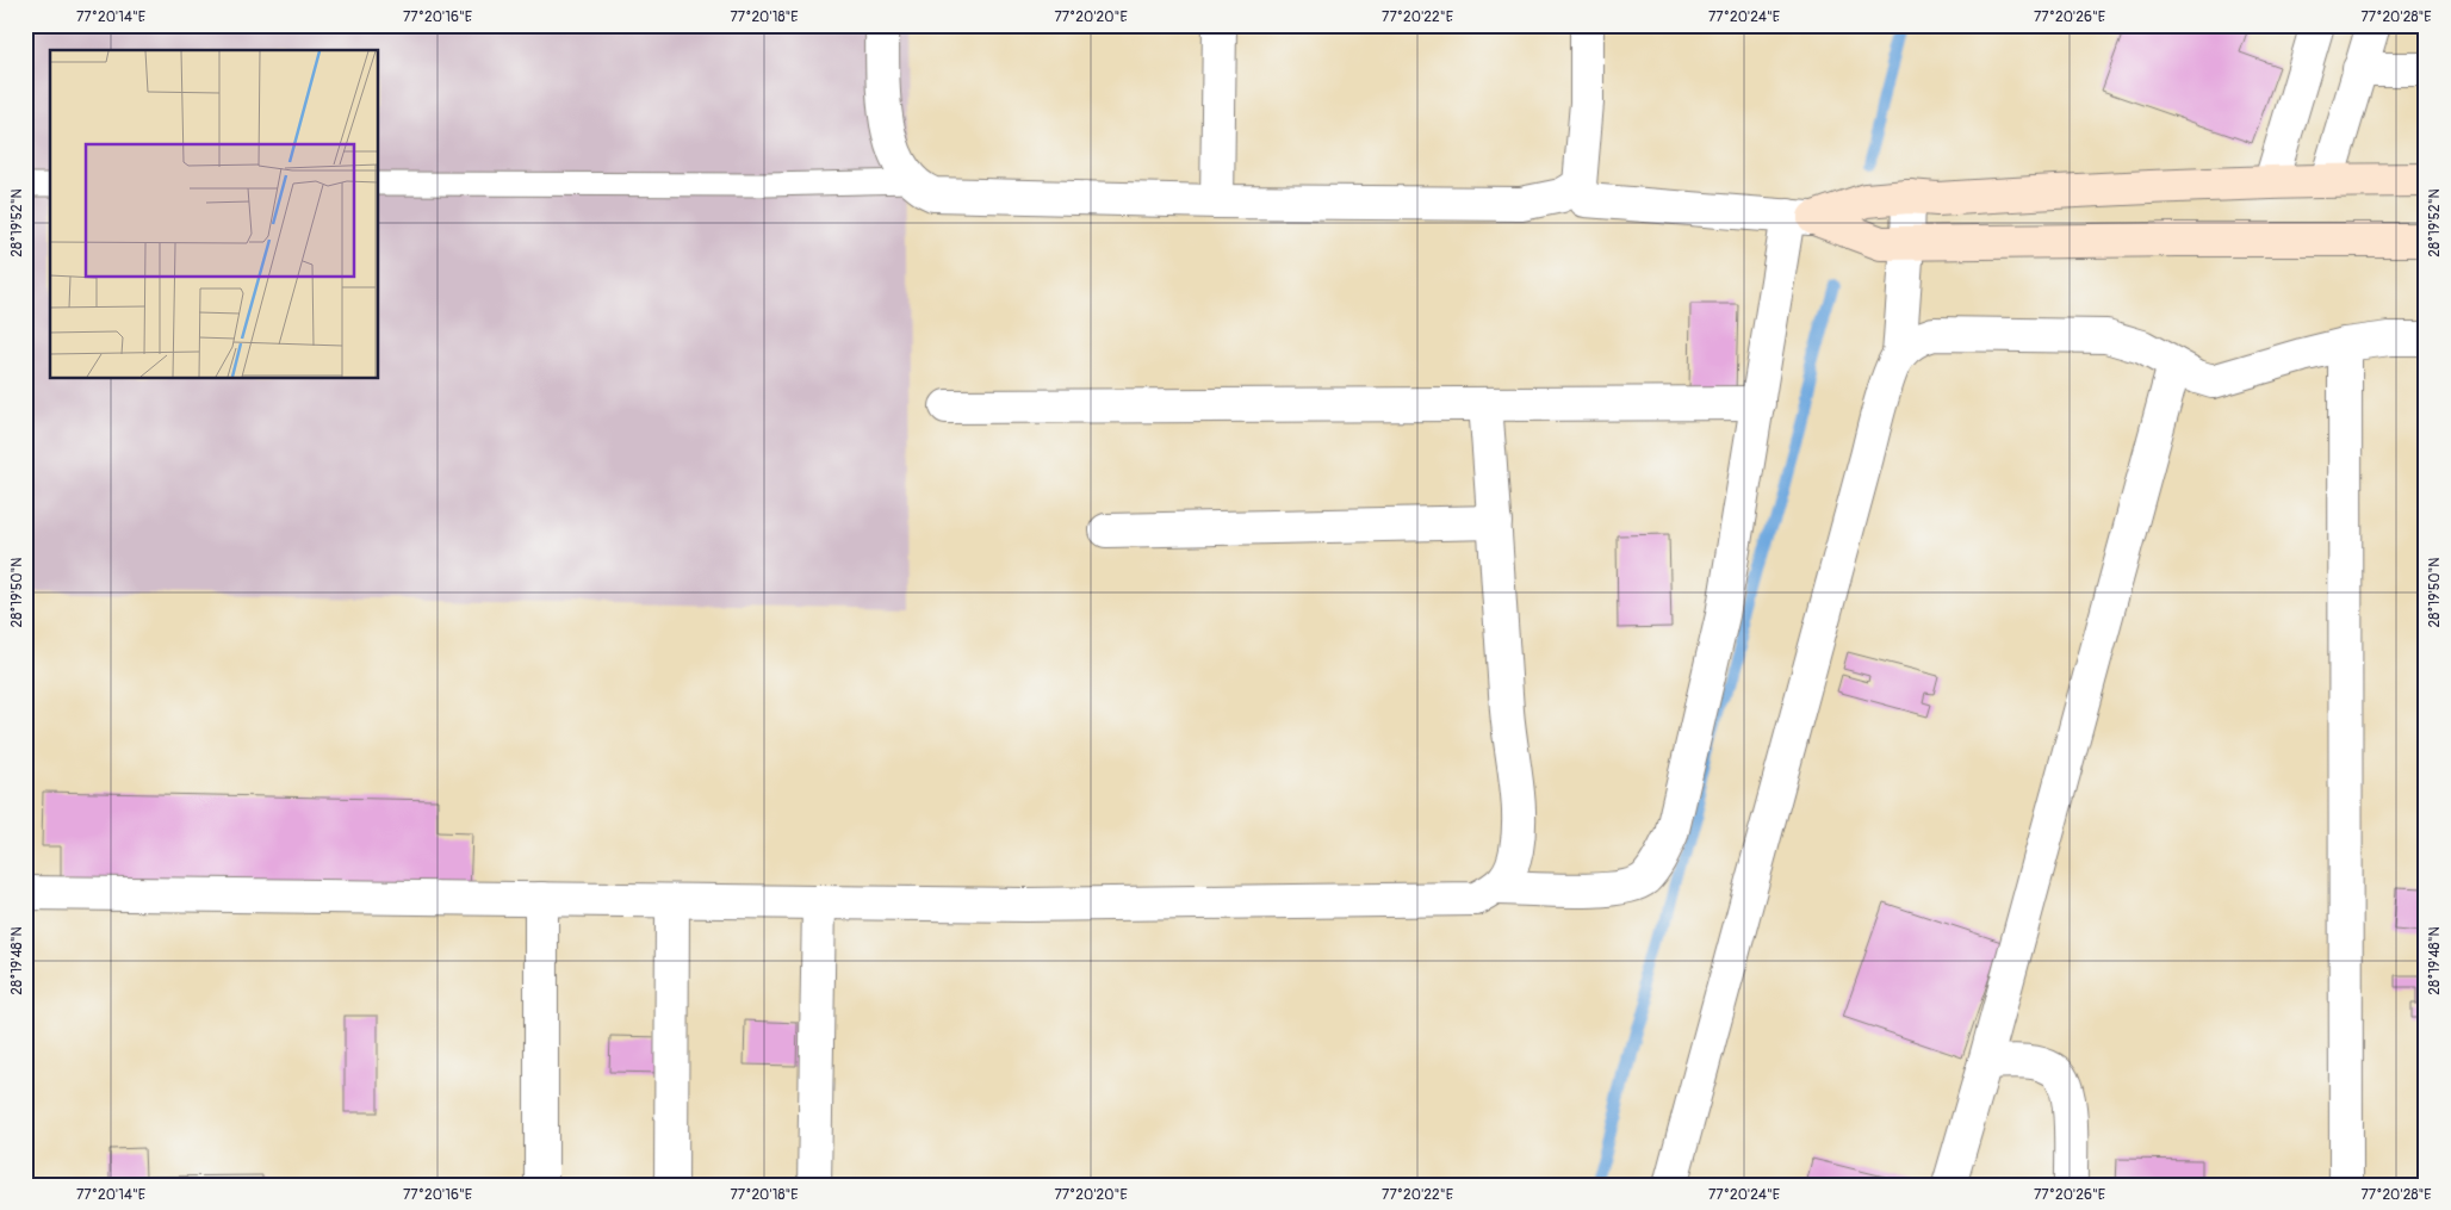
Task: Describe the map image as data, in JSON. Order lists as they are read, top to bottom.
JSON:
{
  "coordinates": [
    "77°20'14\"E",
    "77°20'16\"E",
    "77°20'18\"E",
    "77°20'20\"E",
    "77°20'22\"E",
    "77°20'24\"E",
    "77°20'26\"E",
    "77°20'28\"E",
    "28°19'52\"N",
    "28°19'50\"N",
    "28°19'48\"N"
  ]
}
